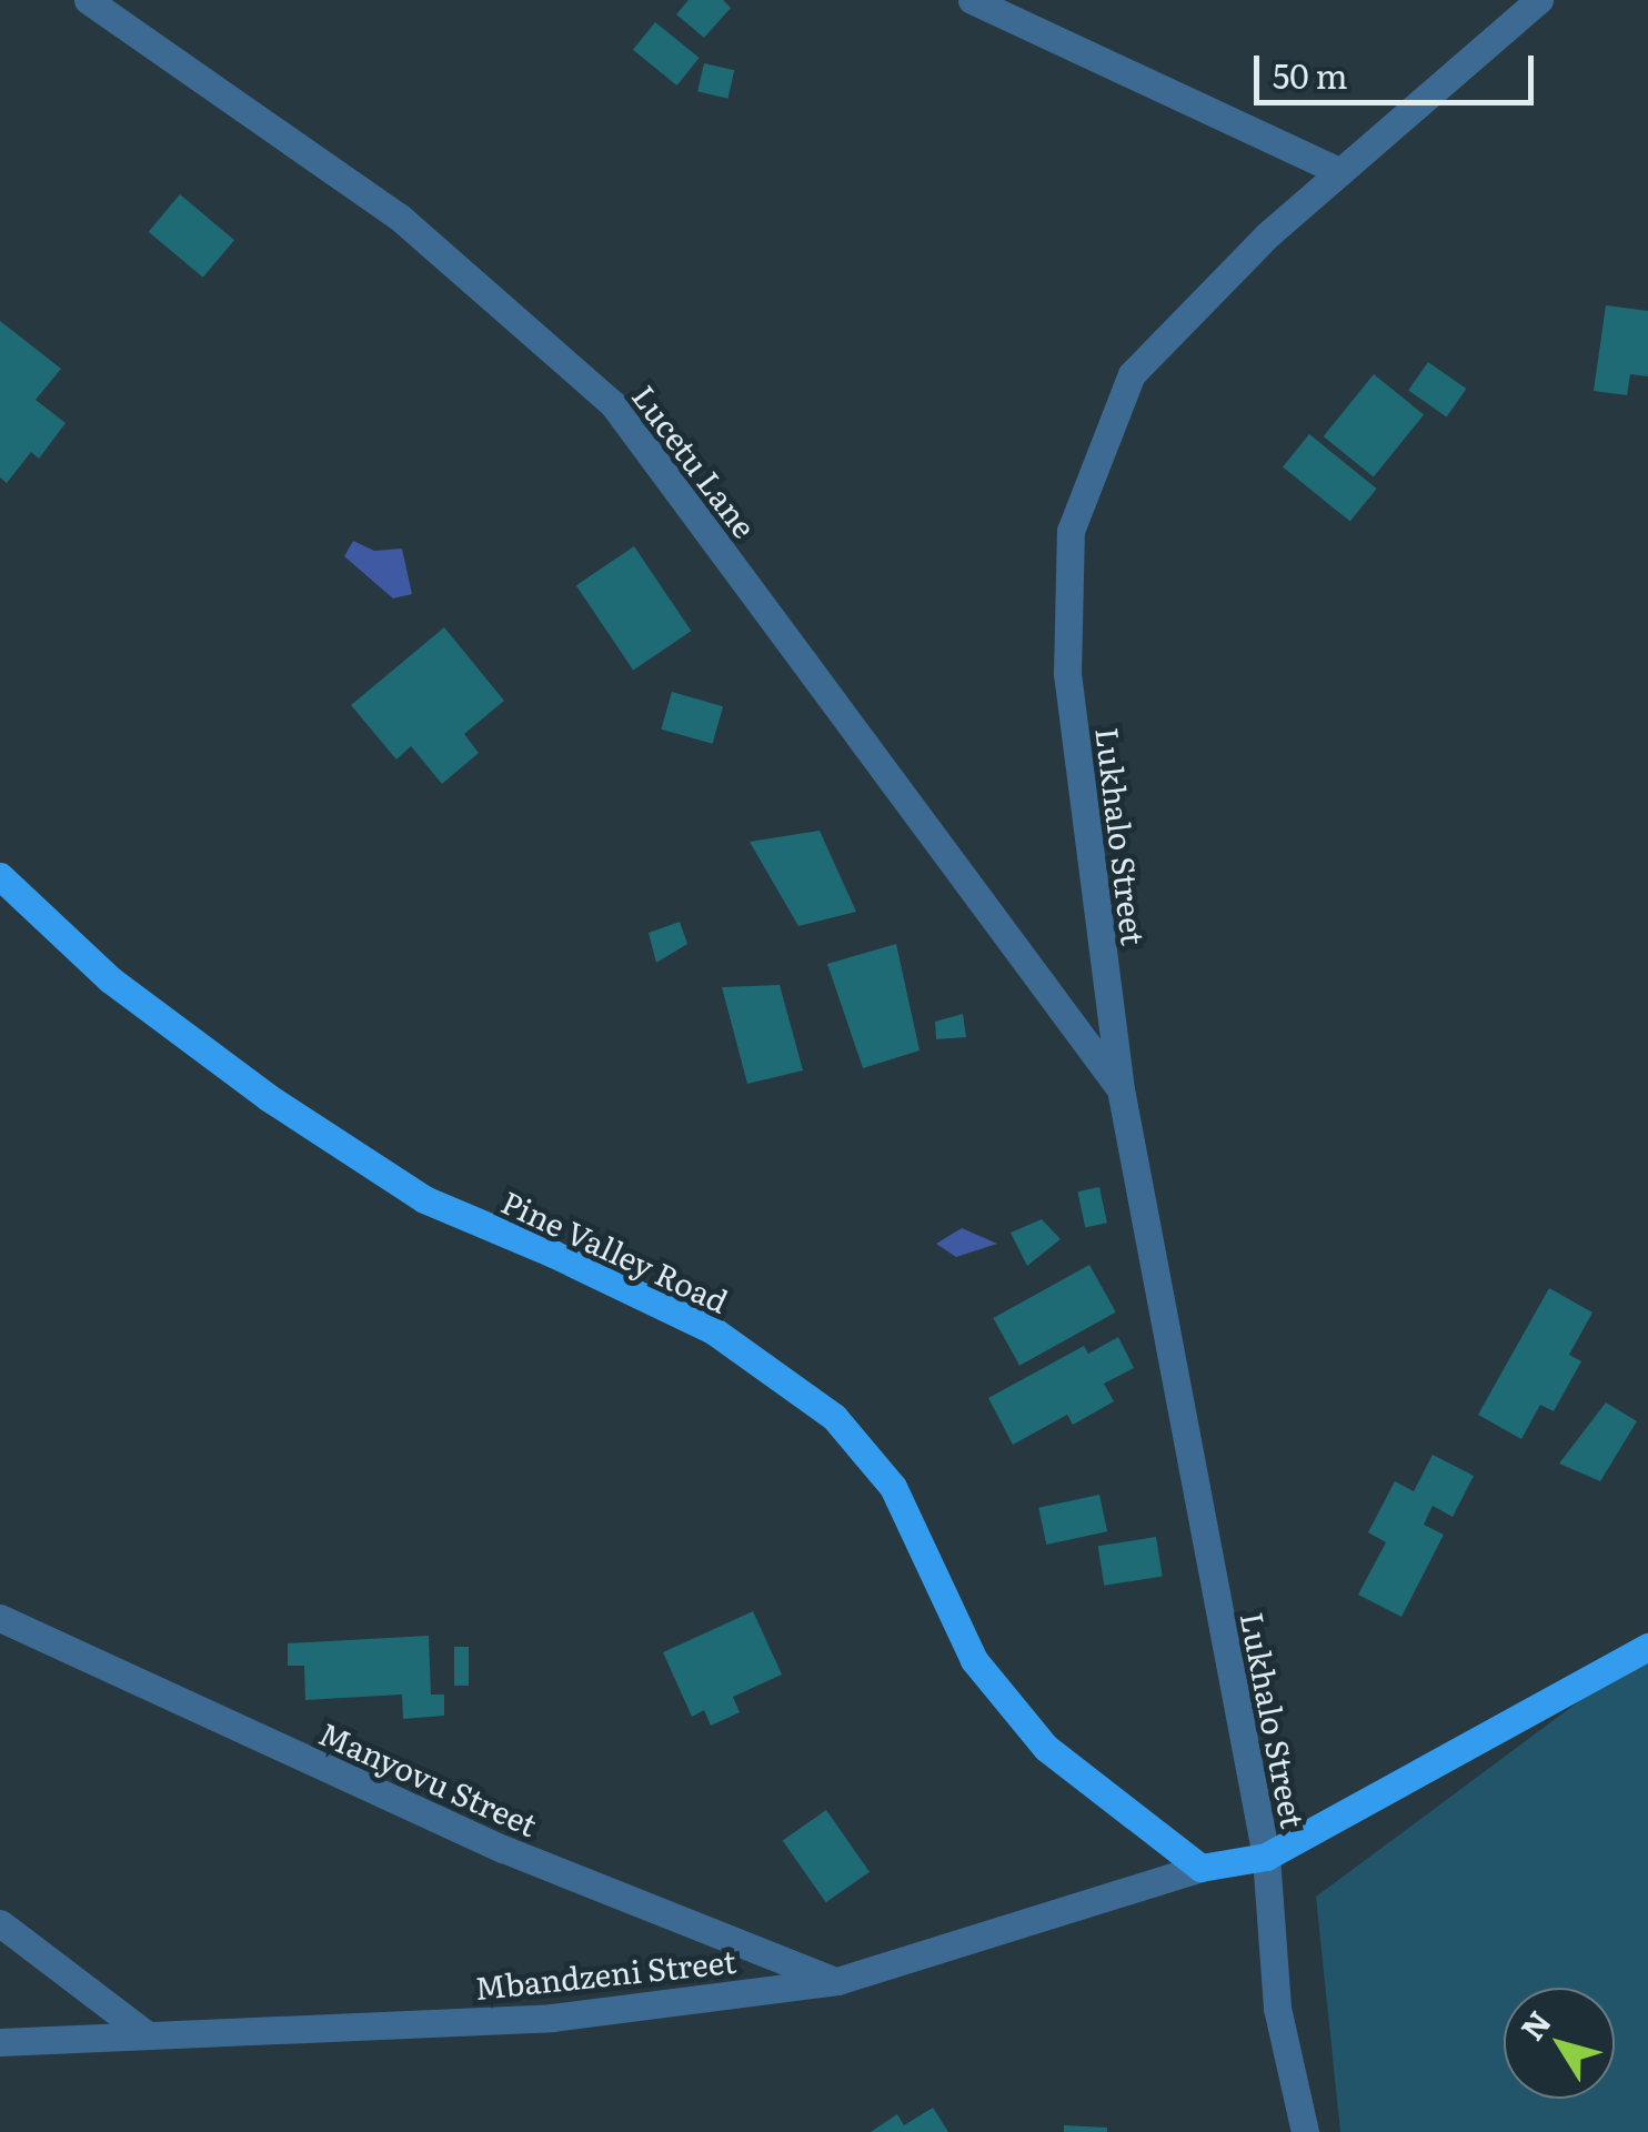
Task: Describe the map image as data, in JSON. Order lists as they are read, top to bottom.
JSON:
{
  "streets": {
    "main road": ["Pine Valley Road"],
    "street": [
      "Lucetu Lane",
      "Lukhalo Street",
      "Manyovu Street",
      "Mbandzeni Street"
    ]
  },
  "crossings": [
    ["Lucetu Lane", "Lukhalo Street"],
    ["Pine Valley Road", "Mbandzeni Street"],
    ["Manyovu Street", "Mbandzeni Street"]
  ],
  "scale_bar": "50 m",
  "north": "top left"
}
